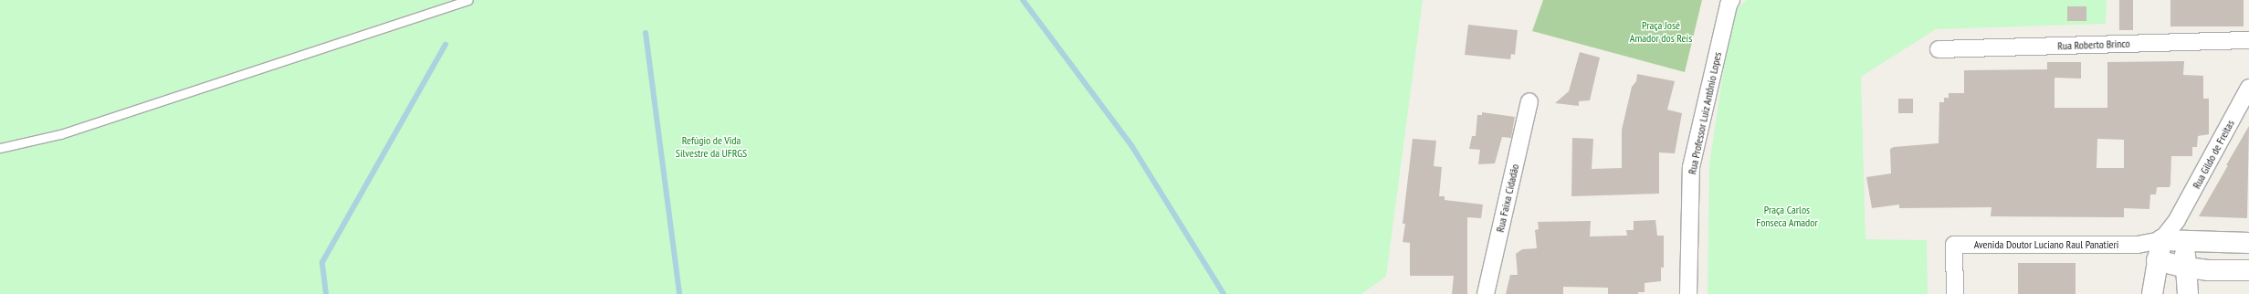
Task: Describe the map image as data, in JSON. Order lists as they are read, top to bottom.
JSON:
{
  "streets": {
    "street": [
      "Rua Roberto Brinco",
      "Rua Professor Luiz Antônio Lopes",
      "Rua Gildo de Freitas",
      "Rua Faixa Cidadão",
      "Avenida Doutor Luciano Raul Panatieri"
    ]
  },
  "crossings": [
    ["Rua Gildo de Freitas", "Avenida Doutor Luciano Raul Panatieri"]
  ],
  "parks": ["Praça José Amador dos Reis", "Refúgio de Vida Silvestre da UFRGS", "Praça Carlos Fonseca Amador"]
}
